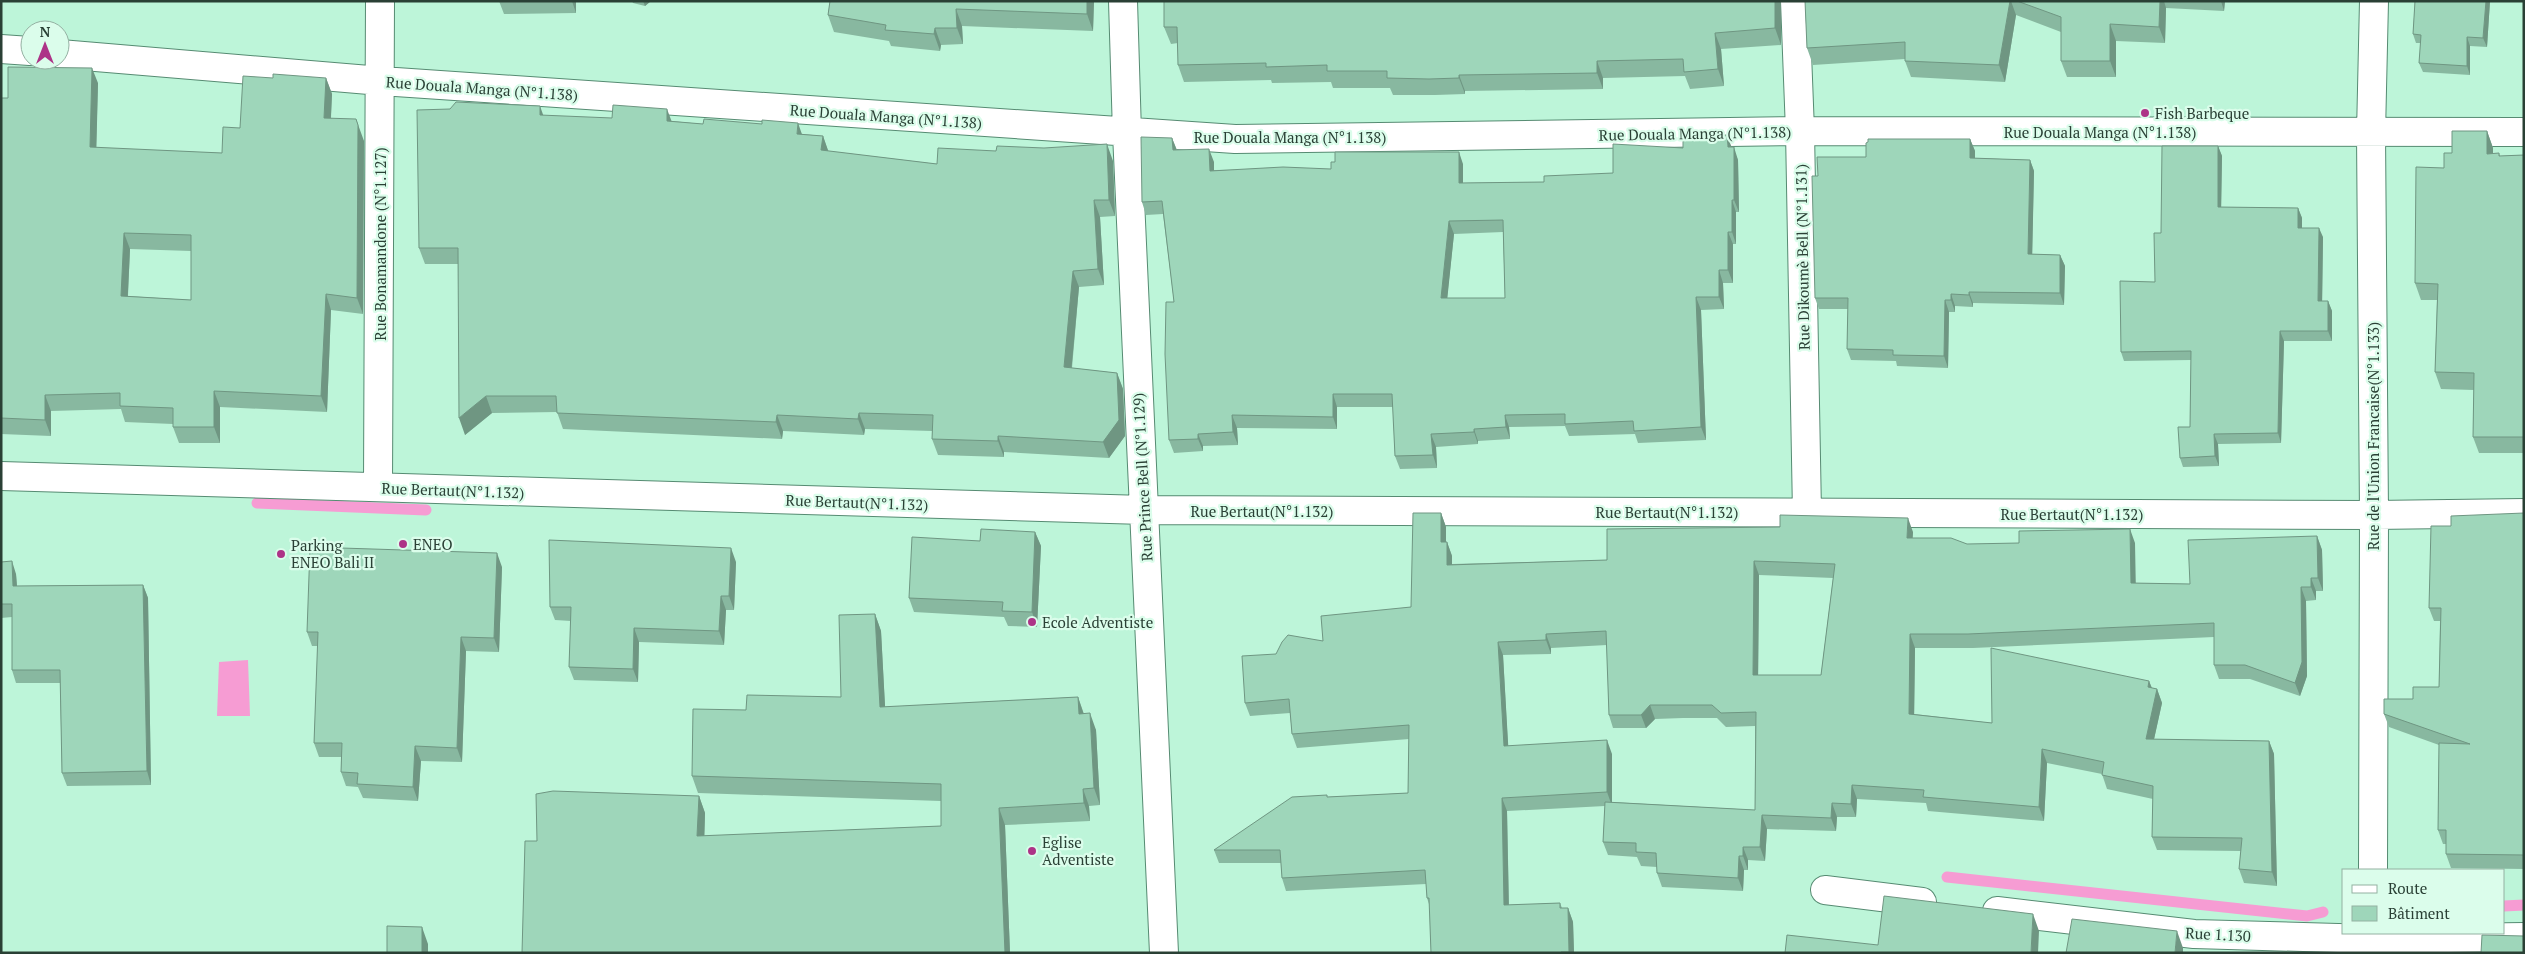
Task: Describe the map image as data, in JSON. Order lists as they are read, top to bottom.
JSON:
{
  "streets": {
    "street": [
      "Rue Douala Manga (N°1.138)",
      "Rue Bonamandone (N°1.127)",
      "Rue Dikoumè Bell (N°1.131)",
      "Rue de l'Union Francaise(N°1.133)",
      "Rue Prince Bell (N°1.129)",
      "Rue Bertaut(N°1.132)",
      "Rue 1.130"
    ]
  },
  "crossings": [
    ["Rue Douala Manga (N°1.138)", "Rue Bonamandone (N°1.127)"],
    ["Rue Douala Manga (N°1.138)", "Rue Dikoumè Bell (N°1.131)"],
    ["Rue Douala Manga (N°1.138)", "Rue de l'Union Francaise(N°1.133)"],
    ["Rue Douala Manga (N°1.138)", "Rue Prince Bell (N°1.129)"],
    ["Rue Bonamandone (N°1.127)", "Rue Bertaut(N°1.132)"],
    ["Rue Dikoumè Bell (N°1.131)", "Rue Bertaut(N°1.132)"],
    ["Rue de l'Union Francaise(N°1.133)", "Rue Bertaut(N°1.132)"],
    ["Rue Prince Bell (N°1.129)", "Rue Bertaut(N°1.132)"]
  ],
  "places": [
    "Fish Barbeque",
    "ENEO",
    "Parking ENEO Bali II",
    "Ecole Adventiste",
    "Eglise Adventiste"
  ],
  "legend": ["Route", "Bâtiment"],
  "north": "top"
}
